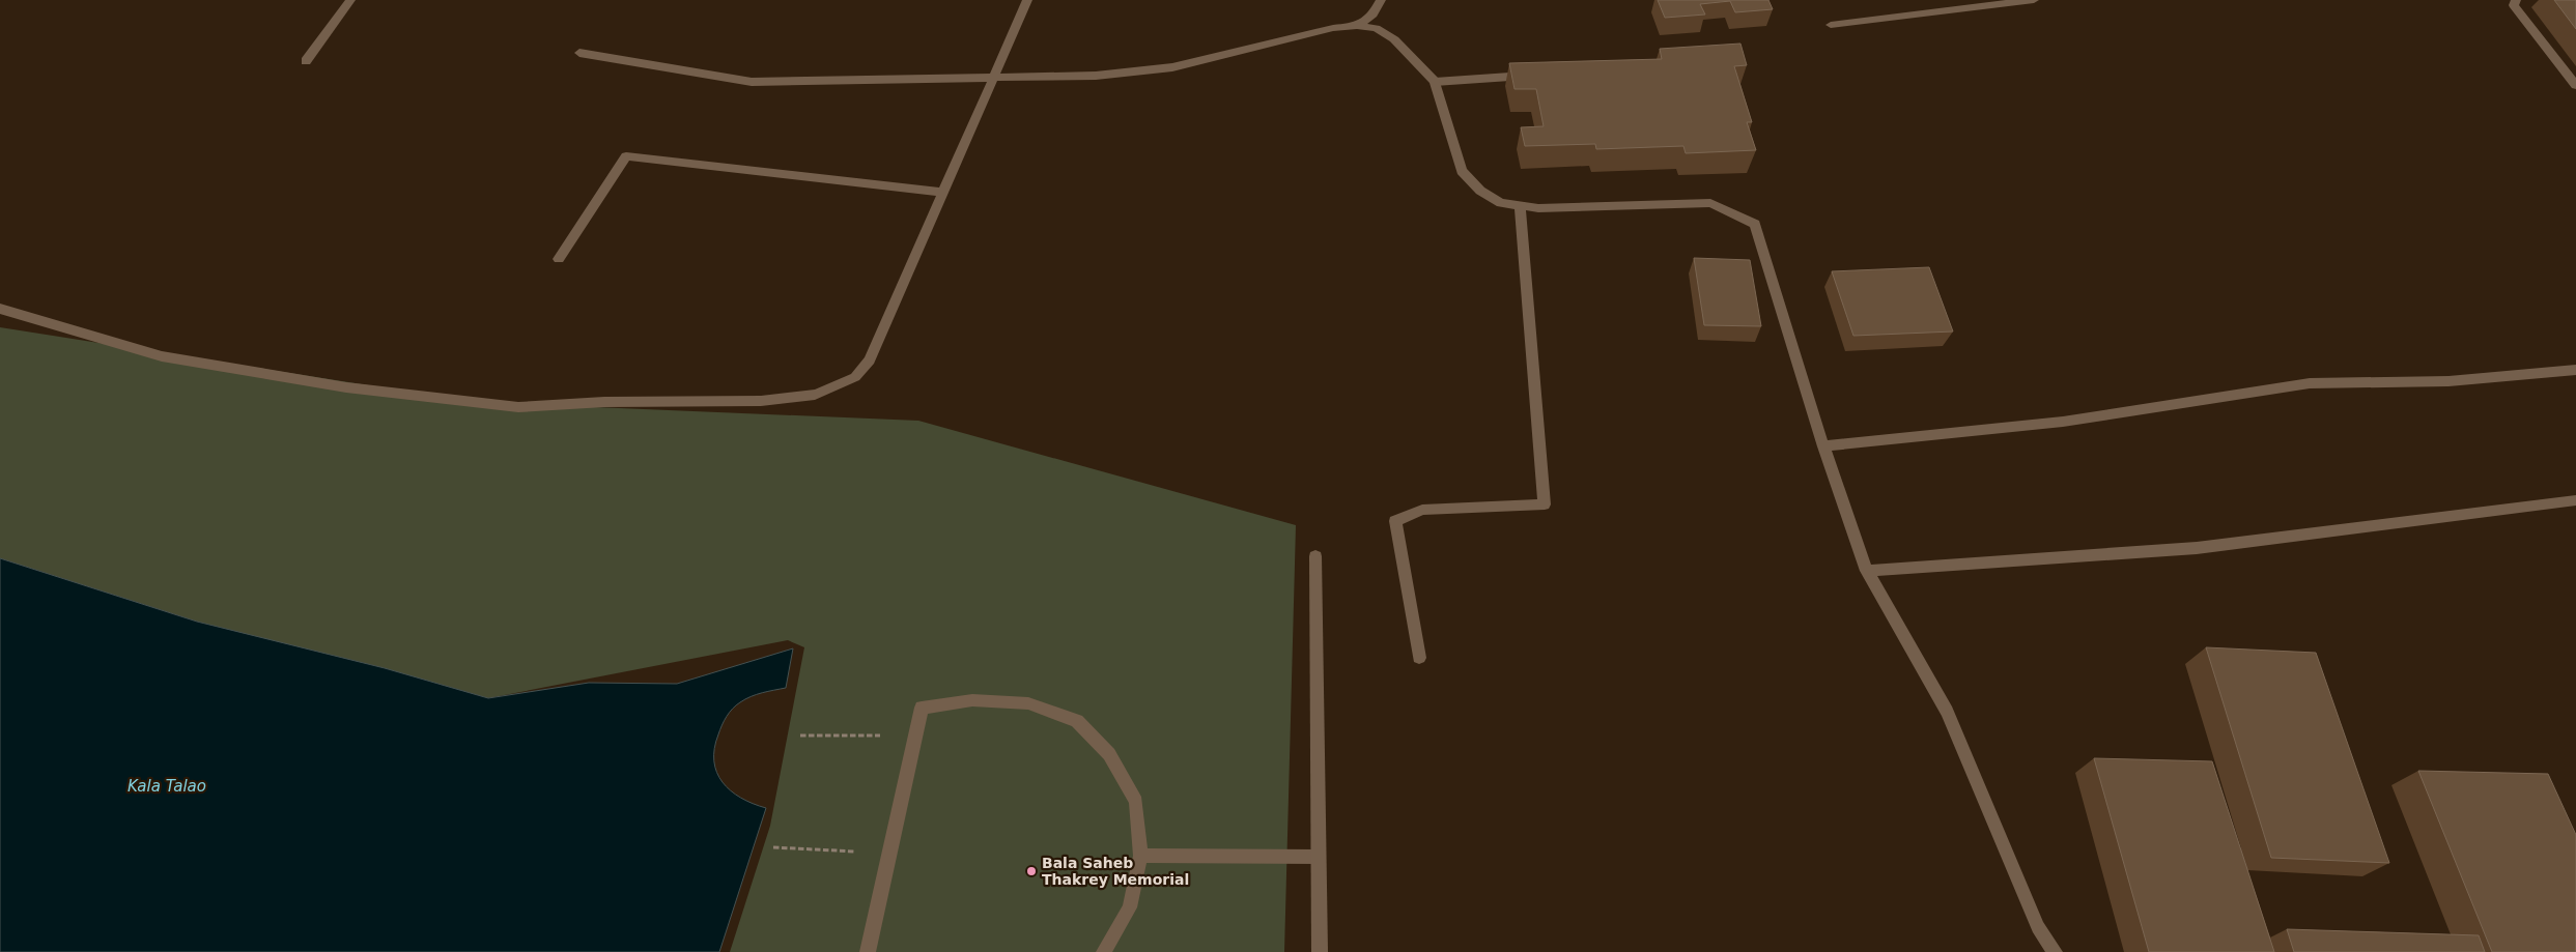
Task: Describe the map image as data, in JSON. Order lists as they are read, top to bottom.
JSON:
{
  "water": ["Kala Talao"],
  "places": ["Bala Saheb Thakrey Memorial"]
}
